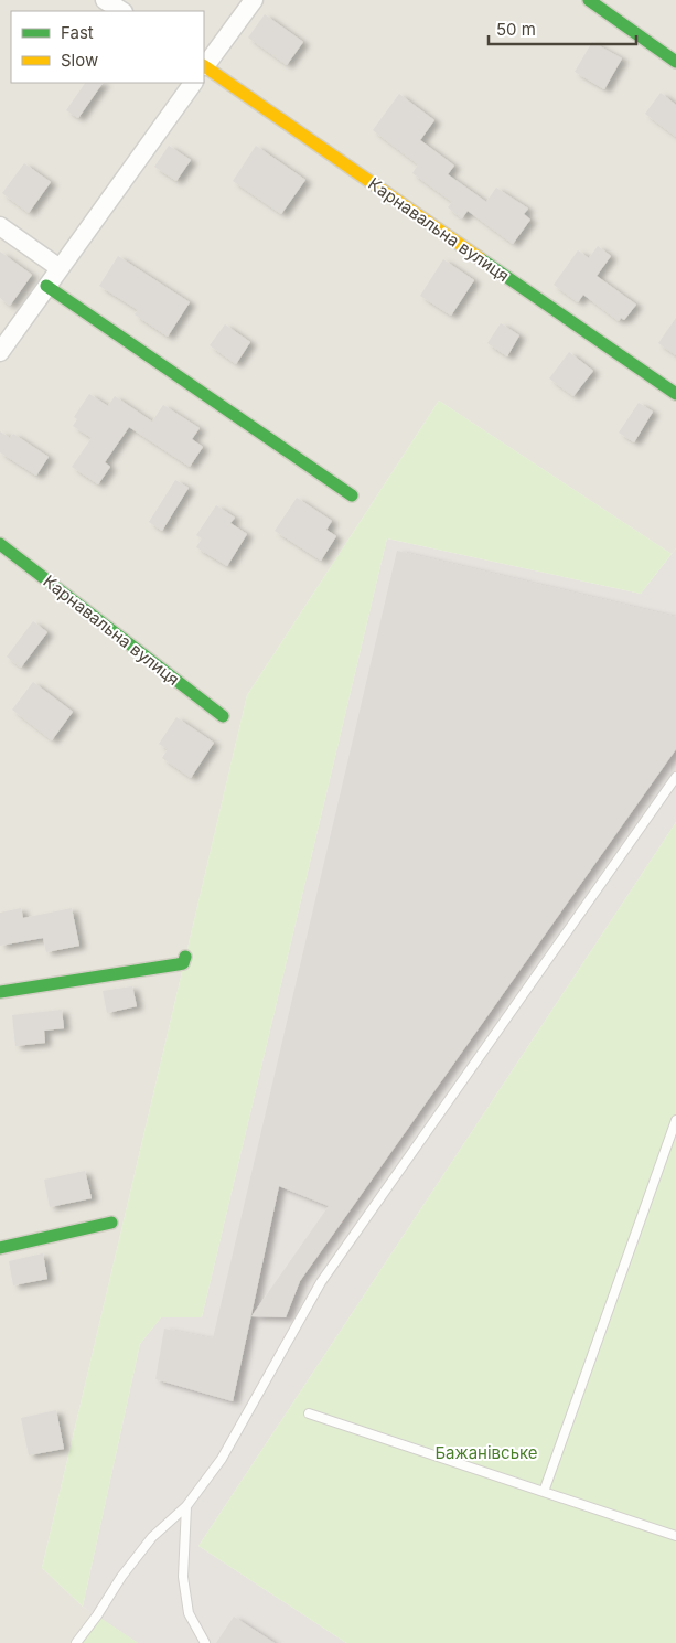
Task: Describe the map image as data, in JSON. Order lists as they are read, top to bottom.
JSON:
{
  "streets": {
    "street": ["Карнавальна вулиця"]
  },
  "parks": ["Бажанівське"],
  "legend": ["Fast", "Slow"],
  "scale_bar": "50 m"
}
